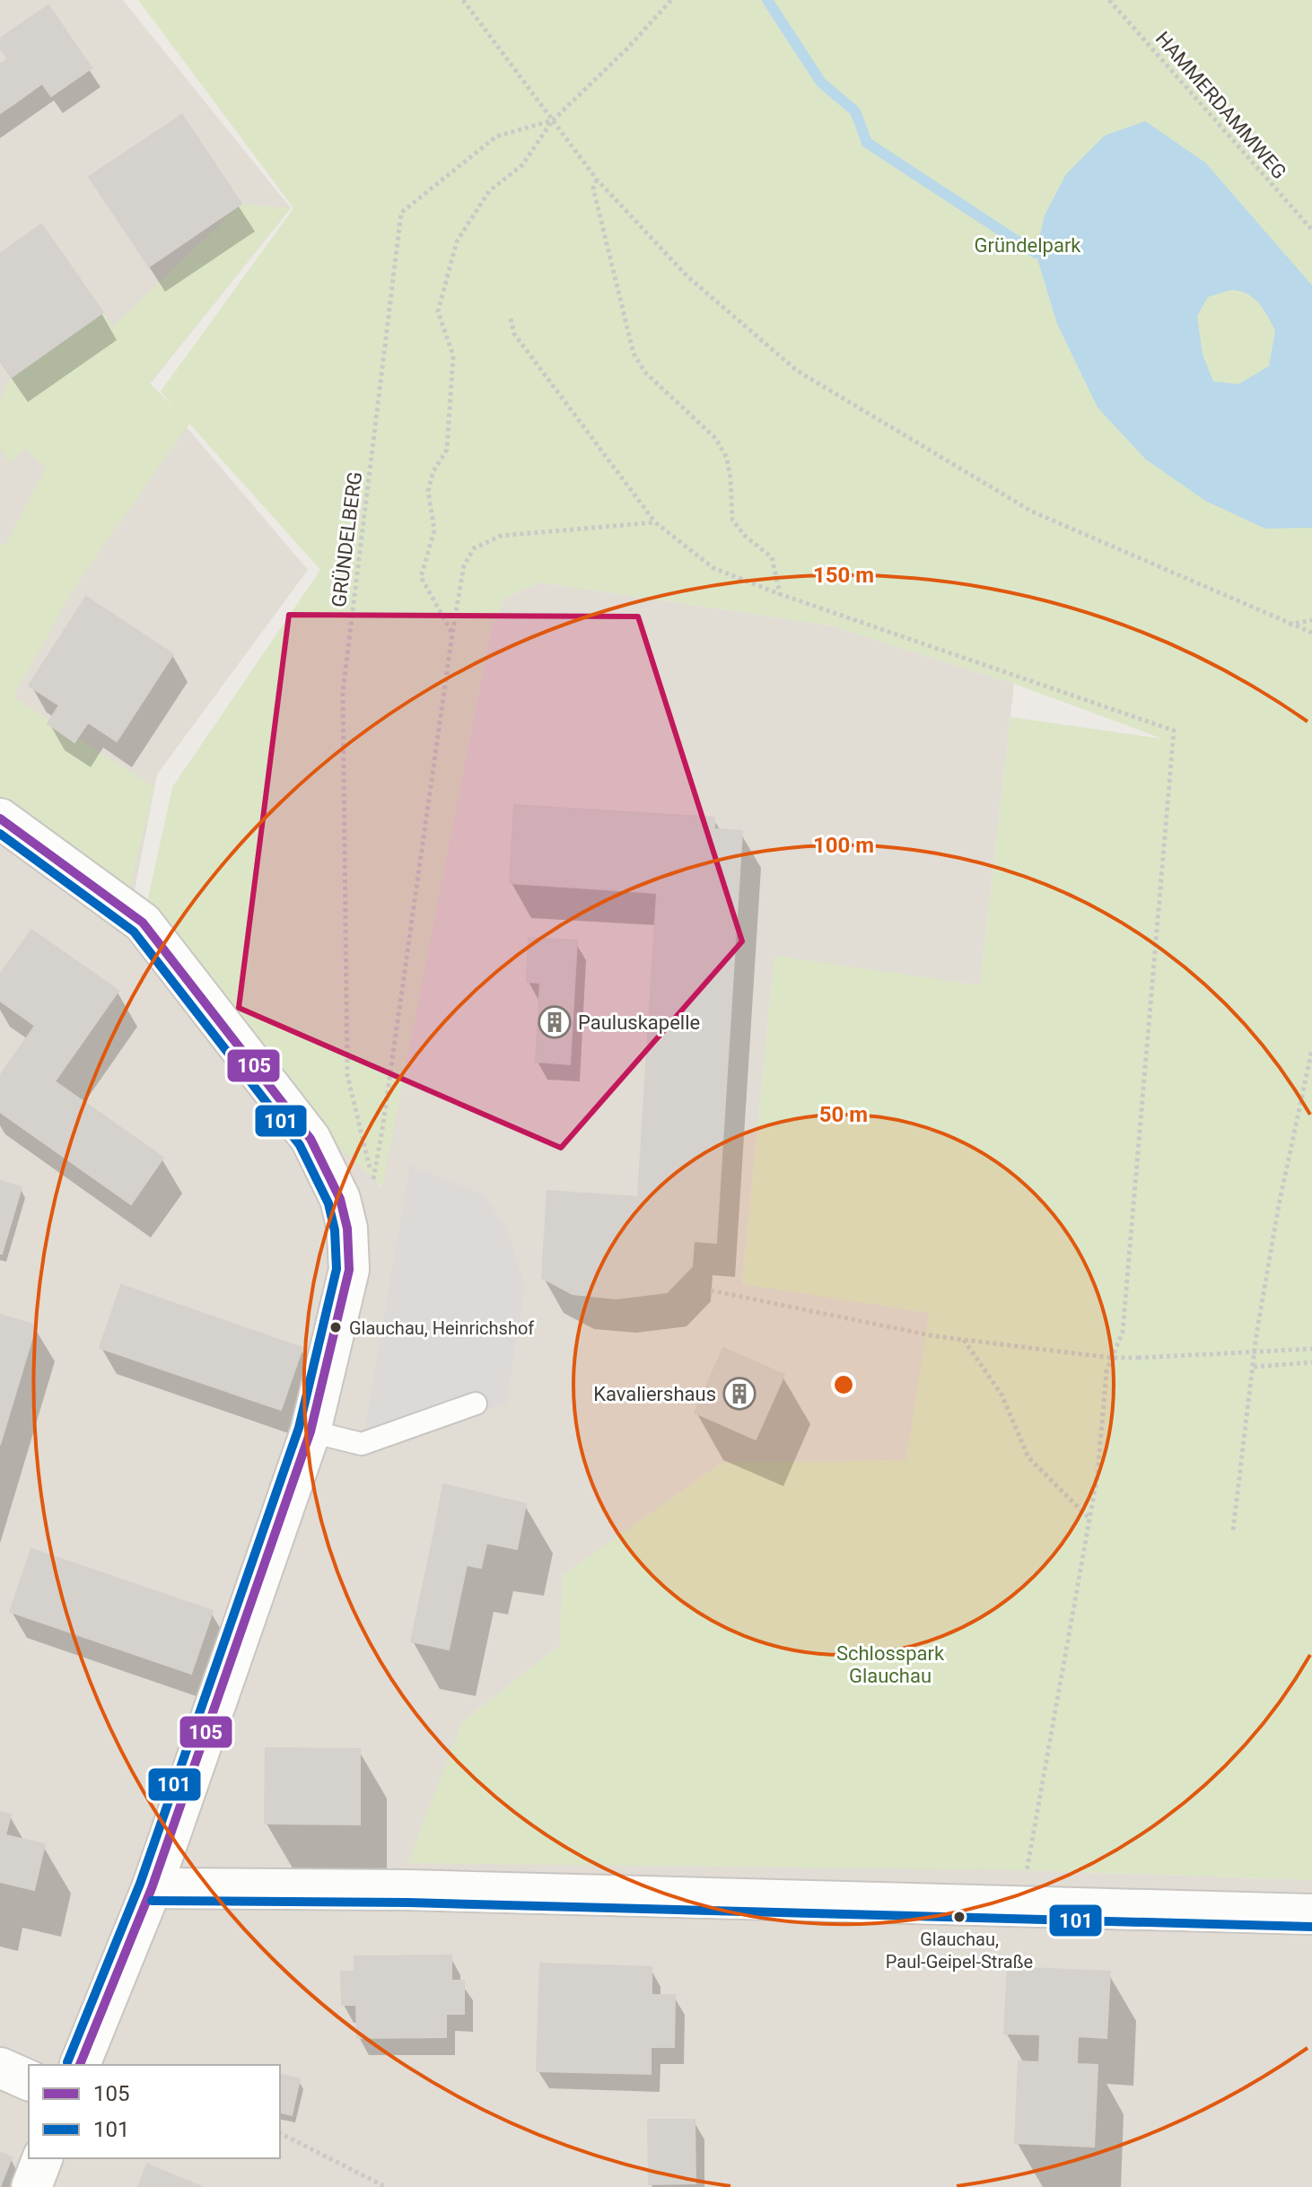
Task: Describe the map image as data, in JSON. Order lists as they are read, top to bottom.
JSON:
{
  "streets": {
    "path": ["HAMMERDAMMWEG", "GRÜNDELBERG"]
  },
  "parks": ["Gründelpark", "Schlosspark Glauchau"],
  "places": {
    "building": ["Pauluskapelle", "Kavaliershaus"],
    "other": ["Glauchau, Heinrichshof", "Glauchau, Paul-Geipel-Straße"]
  },
  "lines": ["transit line 105", "transit line 101"],
  "legend": ["105", "101"],
  "rings": ["150 m", "100 m", "50 m"]
}
